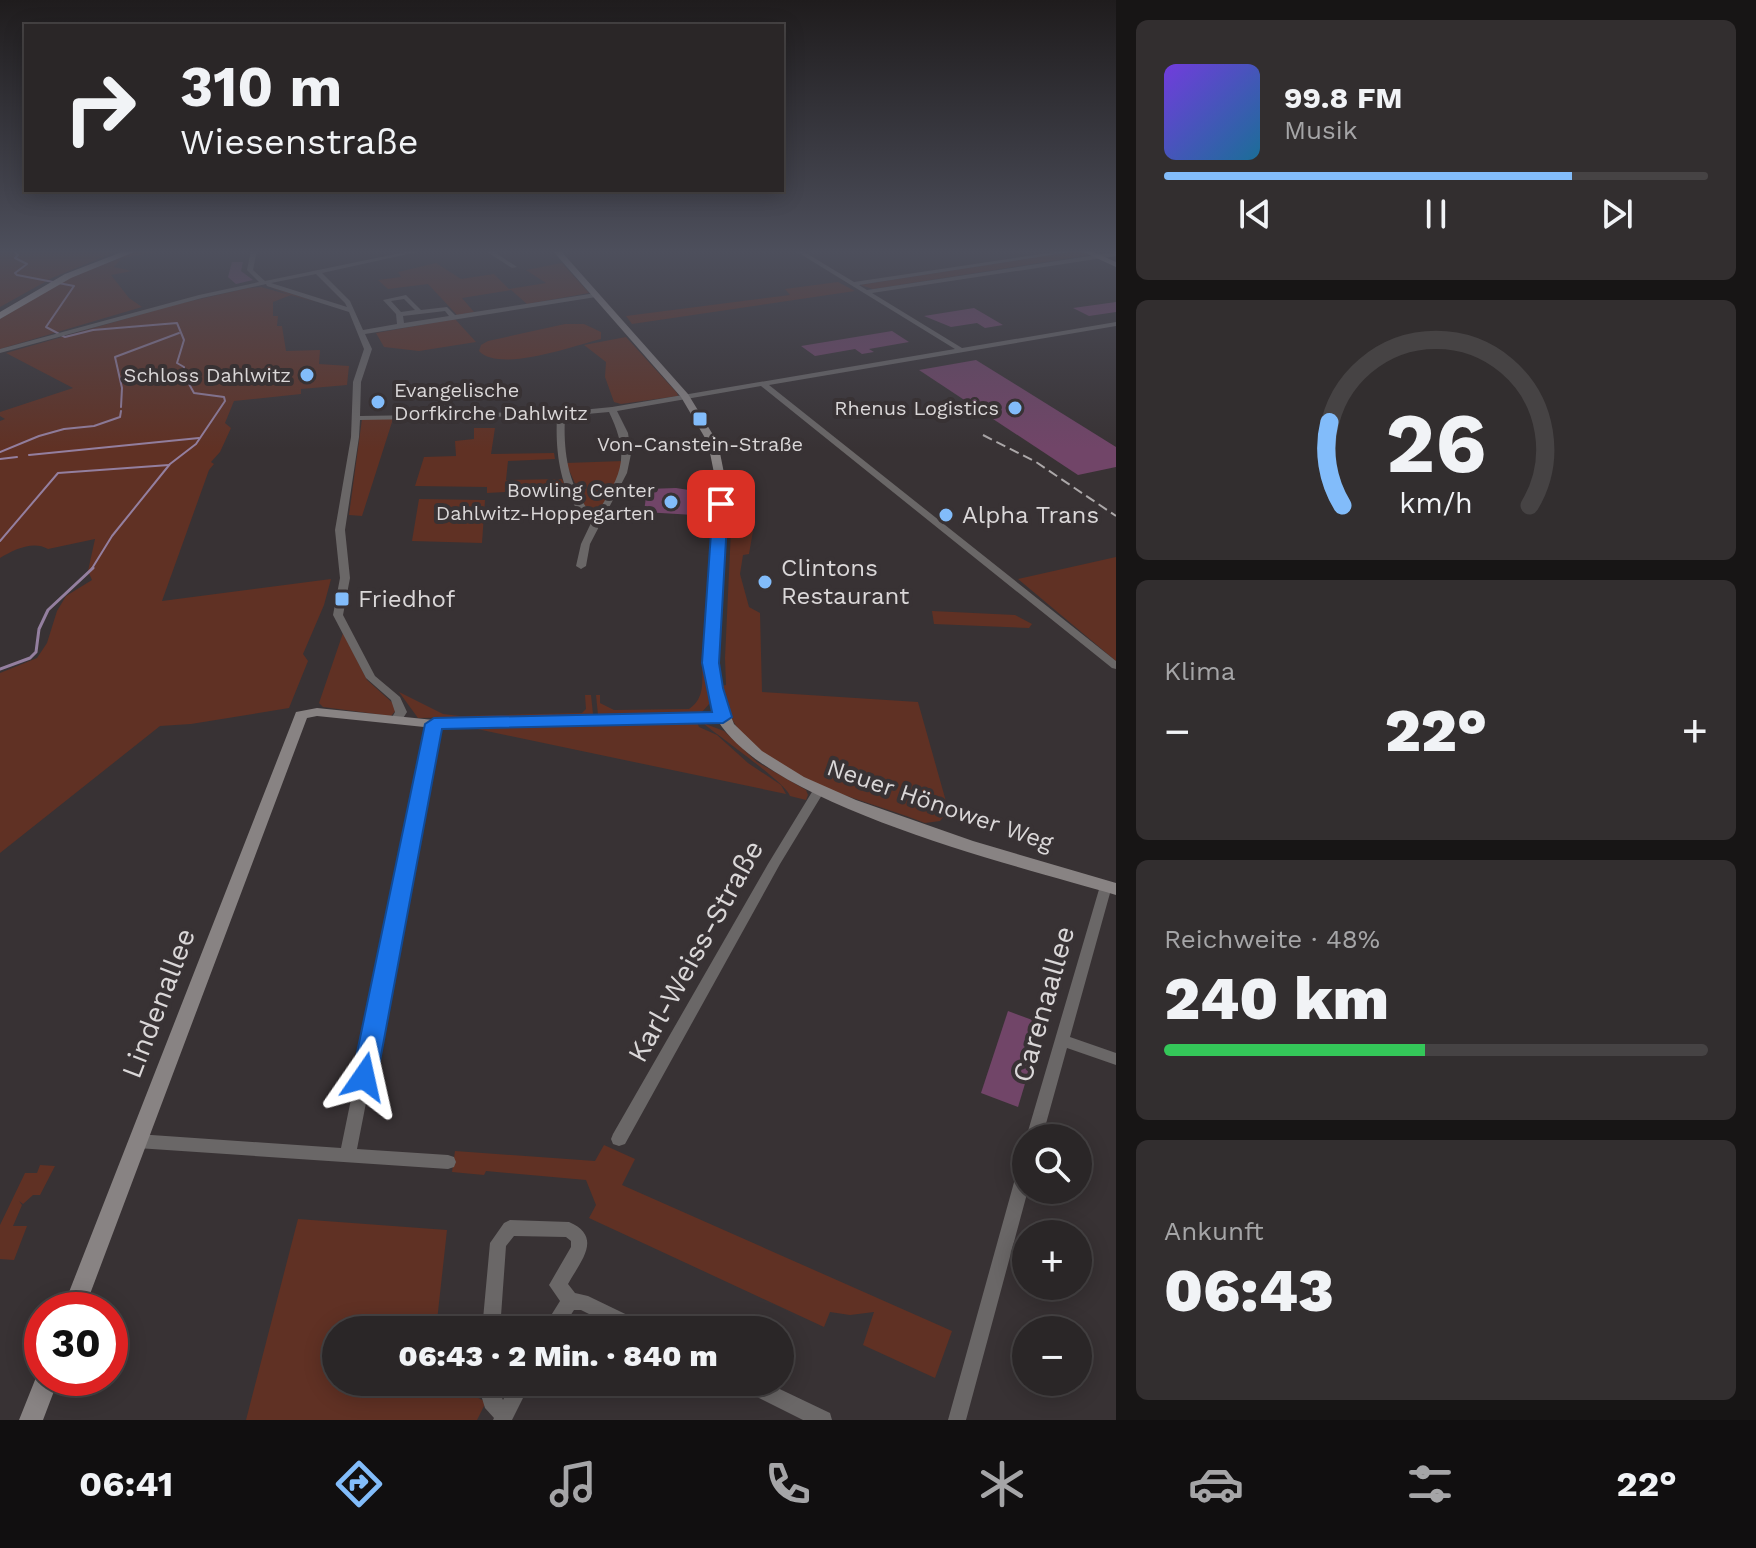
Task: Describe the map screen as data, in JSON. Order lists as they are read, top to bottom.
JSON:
{
  "streets": {
    "main road": ["Neuer Hönower Weg", "Lindenallee"],
    "street": ["Karl-Weiss-Straße", "Carenaallee"]
  },
  "crossings": [
    ["Neuer Hönower Weg", "Karl-Weiss-Straße"],
    ["Neuer Hönower Weg", "Carenaallee"]
  ],
  "places": {
    "other": [
      "Schloss Dahlwitz",
      "Evangelische Dorfkirche Dahlwitz",
      "Rhenus Logistics",
      "Bowling Center Dahlwitz-Hoppegarten",
      "Alpha Trans",
      "Clintons Restaurant"
    ],
    "transit": ["Von-Canstein-Straße", "Friedhof"]
  },
  "page": {
    "turn": ["310 m", "Wiesenstraße"],
    "song": ["99.8 FM", "Musik"],
    "tile": [
      "Klima",
      ["Reichweite · 48%", "240 km"],
      ["Ankunft", "06:43"]
    ],
    "heat": ["−", "22°", "+"],
    "map_buttons": ["+", "−"],
    "limit": "30",
    "trip": "06:43 · 2 Min. · 840 m",
    "tabs": ["06:41", "22°"],
    "gauge": ["26", "km/h"]
  }
}
